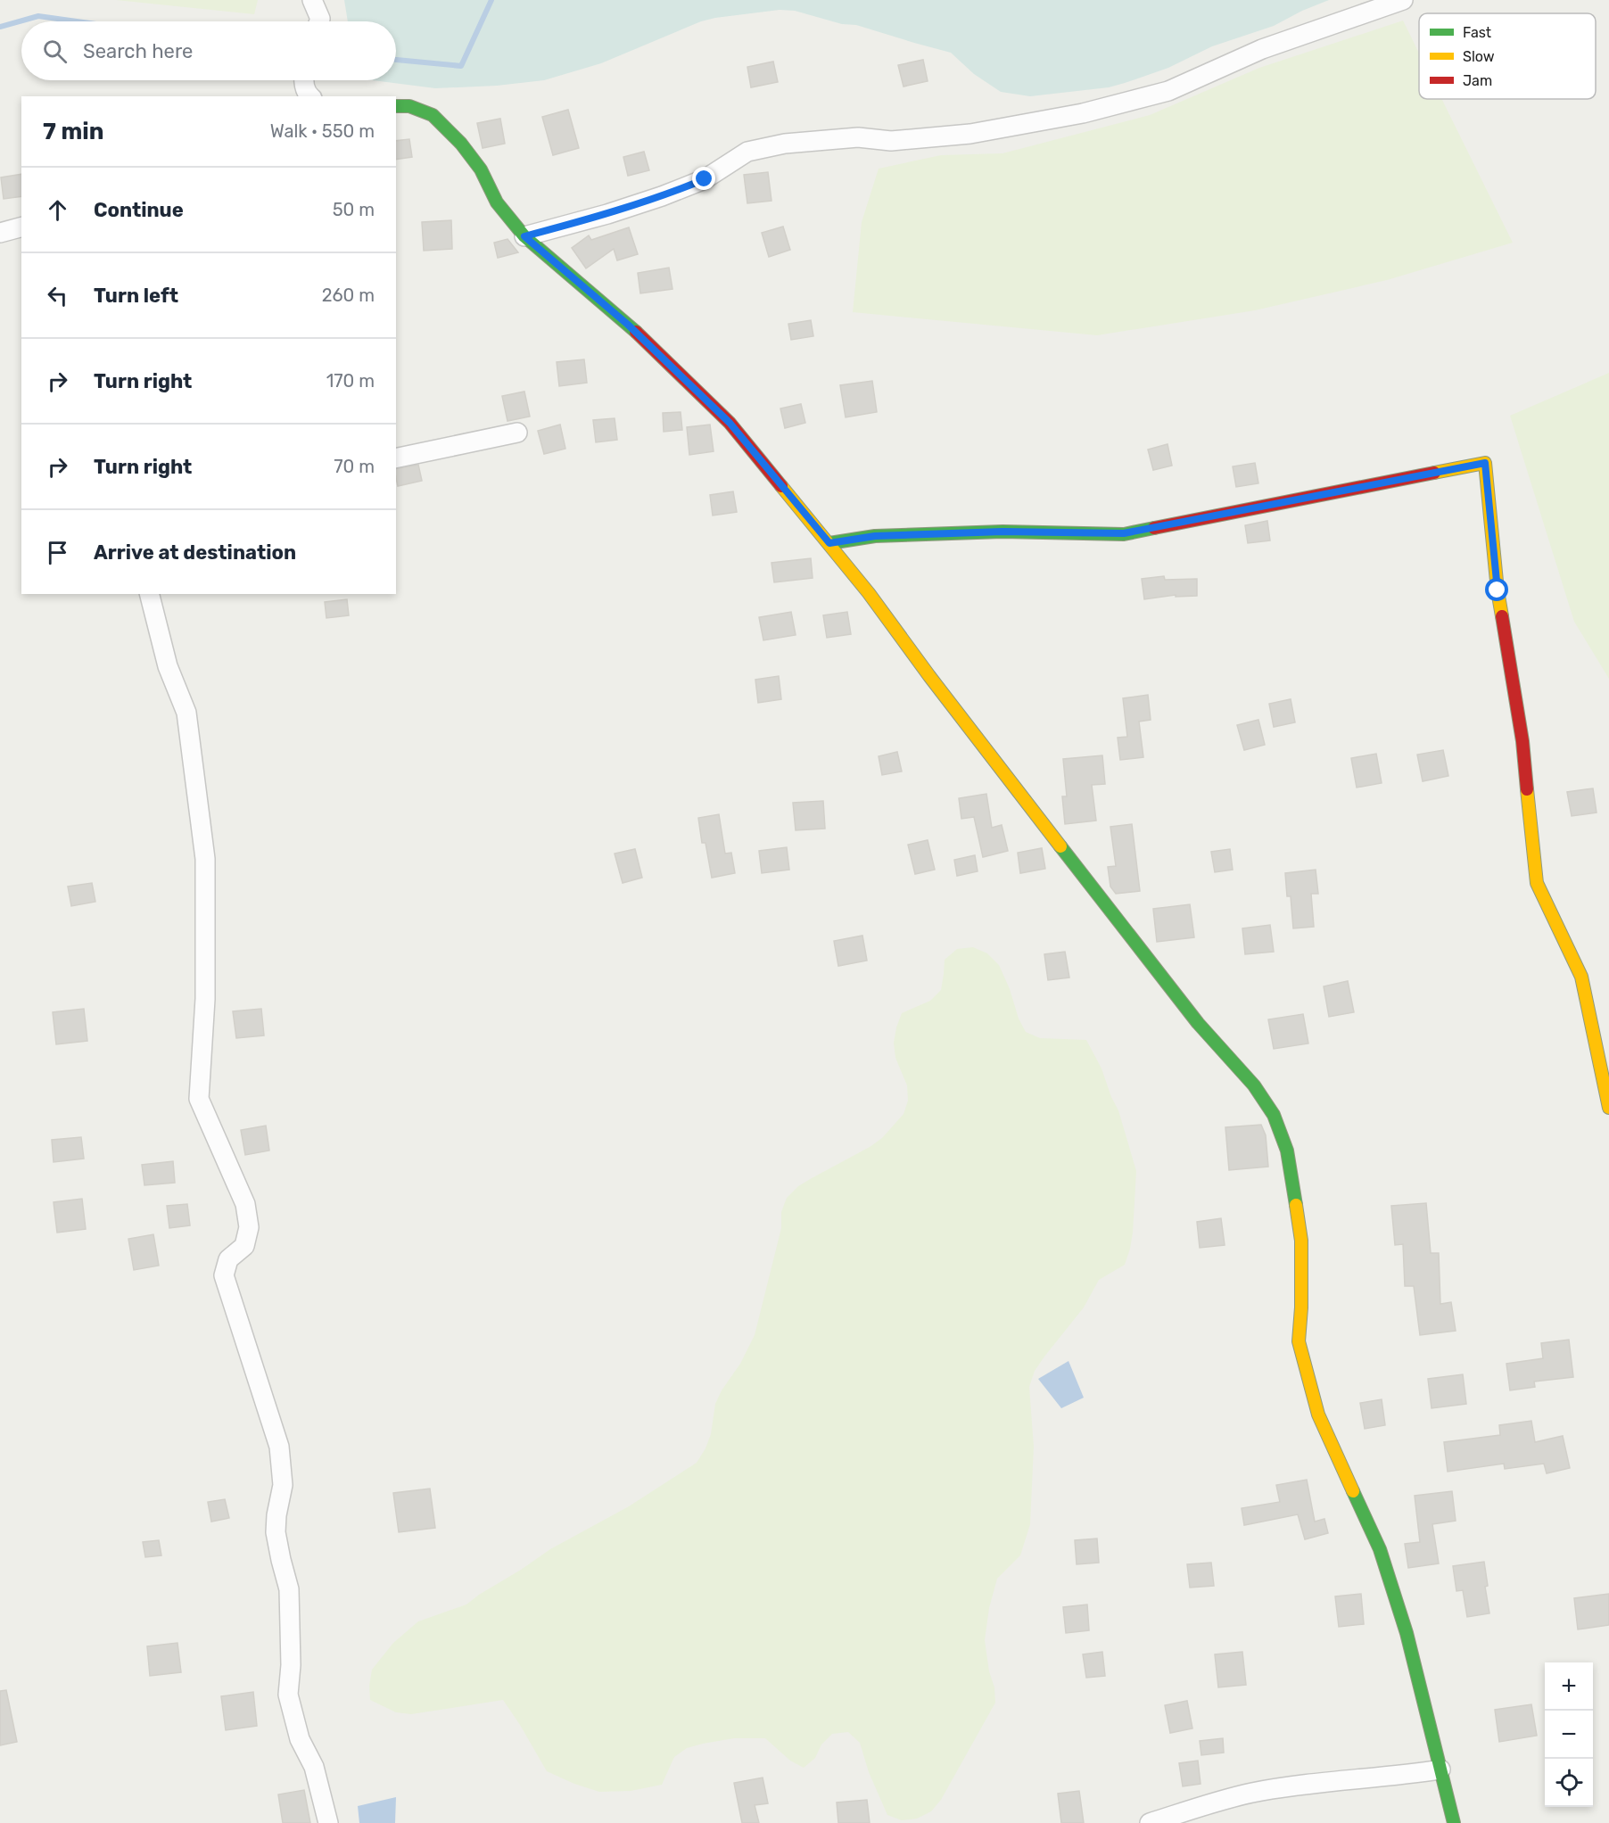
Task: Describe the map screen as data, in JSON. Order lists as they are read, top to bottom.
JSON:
{
  "legend": ["Fast", "Slow", "Jam"],
  "page": {
    "search": "Search here",
    "heading": ["7 min", "Walk · 550 m"],
    "list": [
      ["Continue", "50 m"],
      ["Turn left", "260 m"],
      ["Turn right", "170 m"],
      ["Turn right", "70 m"],
      "Arrive at destination"
    ],
    "map_buttons": ["+", "−"]
  }
}
